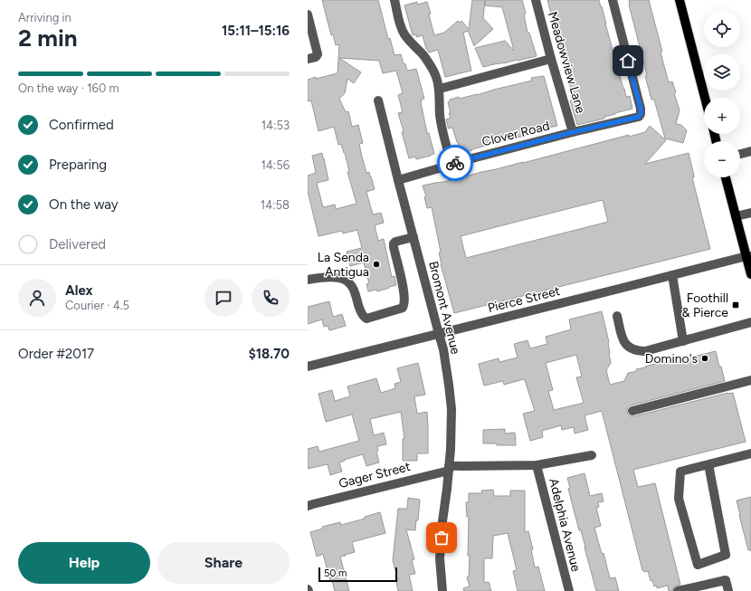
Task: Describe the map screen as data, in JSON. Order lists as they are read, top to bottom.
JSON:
{
  "streets": {
    "street": [
      "Meadowview Lane",
      "Clover Road",
      "Pierce Street",
      "Bromont Avenue",
      "Gager Street",
      "Adelphia Avenue"
    ]
  },
  "crossings": [
    ["Meadowview Lane", "Clover Road"],
    ["Clover Road", "Bromont Avenue"],
    ["Pierce Street", "Bromont Avenue"],
    ["Bromont Avenue", "Gager Street"],
    ["Gager Street", "Adelphia Avenue"]
  ],
  "places": {
    "other": ["La Senda Antigua", "Domino's"],
    "transit": ["Foothill & Pierce"]
  },
  "scale_bar": "50 m",
  "page": {
    "heading": ["2 min", "Arriving in", "15:11–15:16"],
    "panel": [
      "Alex",
      "Courier · 4.5",
      "Order #2017",
      "$18.70"
    ],
    "map_buttons": ["+", "−"],
    "bar": "On the way · 160 m",
    "list": [
      ["Confirmed", "14:53"],
      ["Preparing", "14:56"],
      ["On the way", "14:58"],
      "Delivered"
    ],
    "buttons": ["Help", "Share"],
    "scale": "50 m"
  }
}
